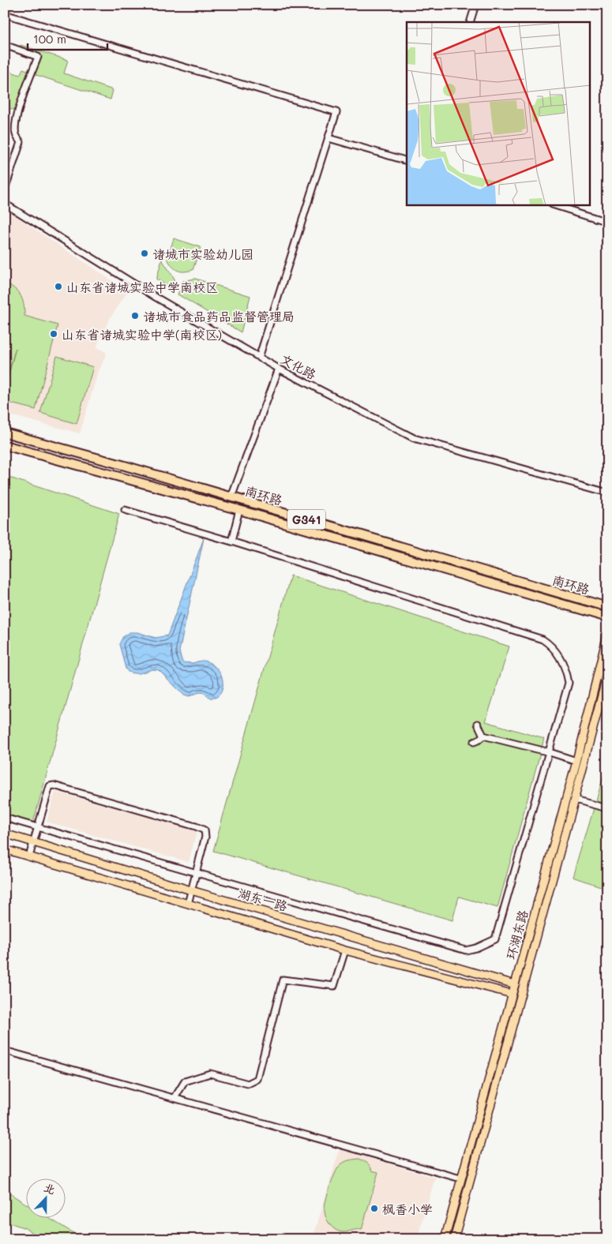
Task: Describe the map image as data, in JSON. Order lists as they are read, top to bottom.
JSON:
{
  "streets": {
    "highway": ["南环路", "G341"],
    "main road": ["湖东一路", "环湖东路"],
    "street": ["文化路"]
  },
  "crossings": [
    ["湖东一路", "环湖东路"]
  ],
  "places": [
    "诸城市实验幼儿园",
    "山东省诸城实验中学南校区",
    "诸城市食品药品监督管理局",
    "山东省诸城实验中学(南校区)",
    "枫香小学"
  ],
  "scale_bar": "100 m",
  "north": "top"
}
